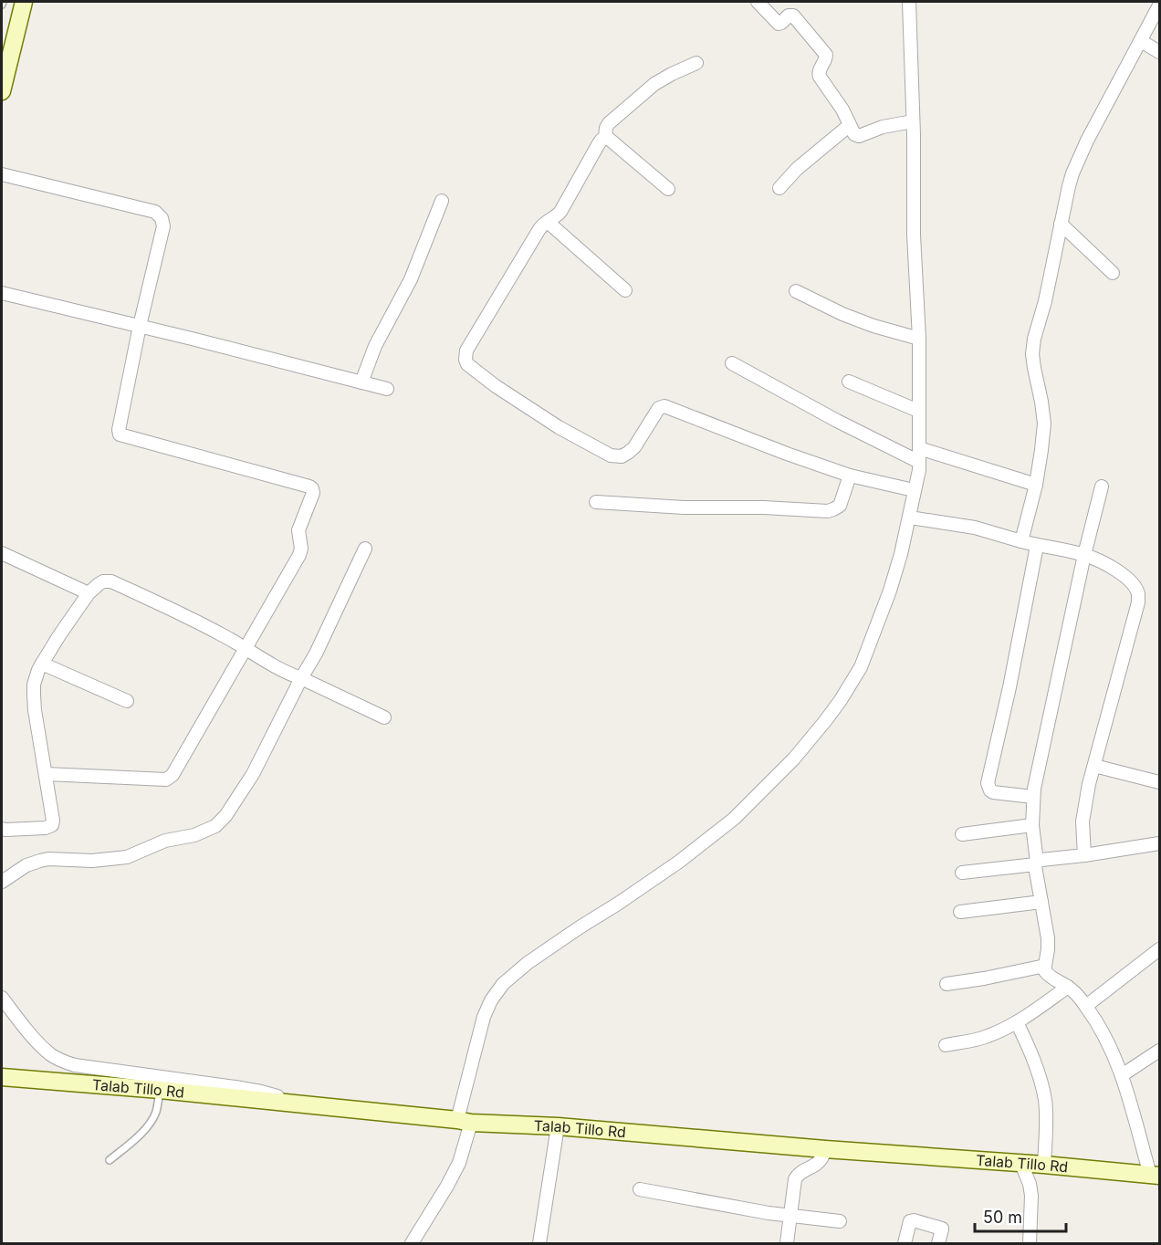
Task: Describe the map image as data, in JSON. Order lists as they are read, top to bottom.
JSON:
{
  "streets": {
    "main road": ["Talab Tillo Rd"]
  },
  "scale_bar": "50 m"
}
